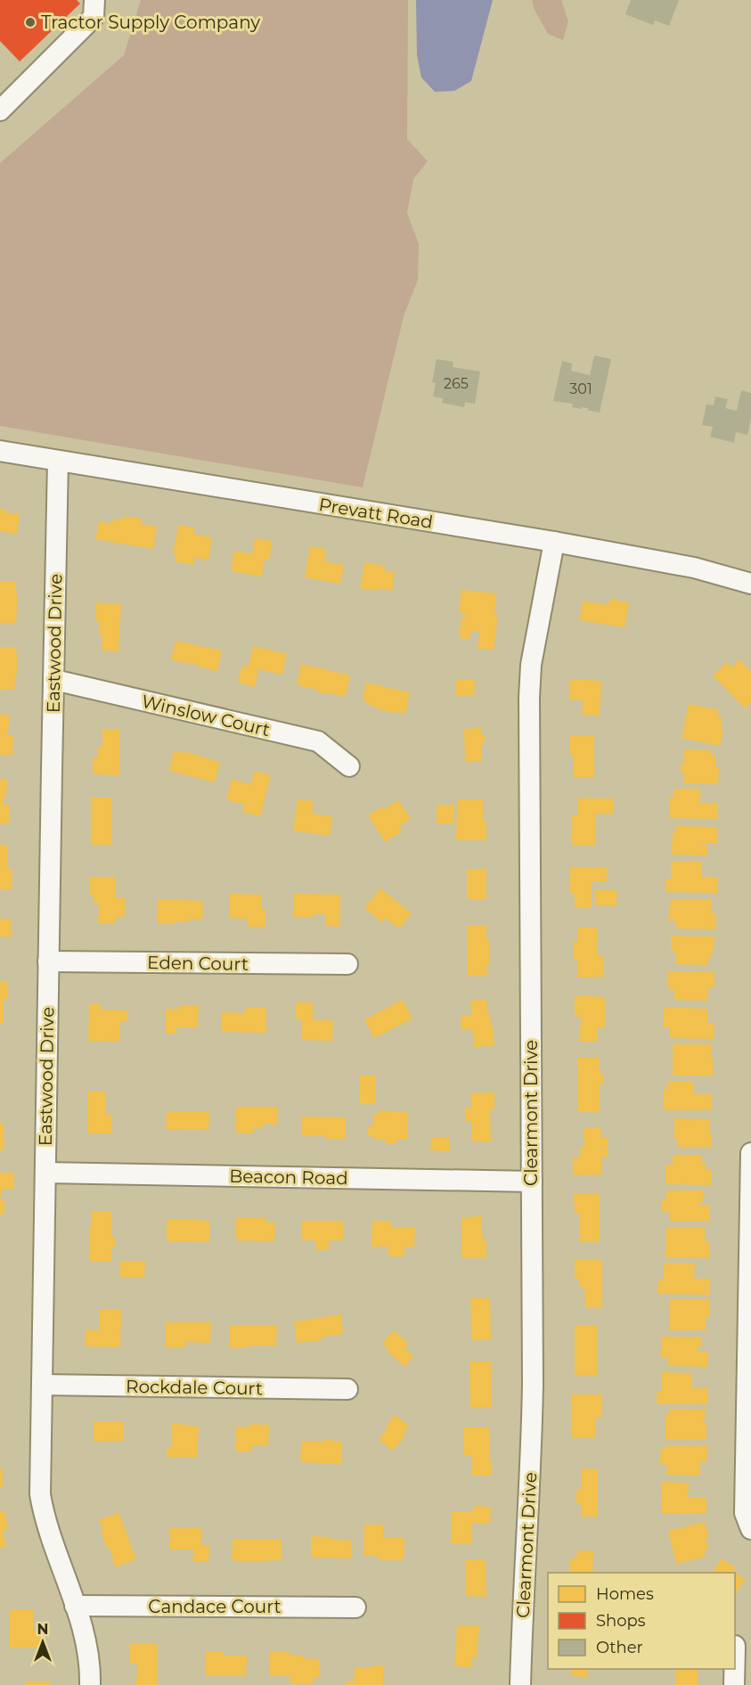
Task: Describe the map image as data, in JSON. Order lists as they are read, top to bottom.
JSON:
{
  "streets": {
    "street": [
      "Prevatt Road",
      "Eastwood Drive",
      "Winslow Court",
      "Eden Court",
      "Clearmont Drive",
      "Beacon Road",
      "Rockdale Court",
      "Candace Court"
    ]
  },
  "crossings": [
    ["Prevatt Road", "Eastwood Drive"],
    ["Prevatt Road", "Clearmont Drive"],
    ["Eastwood Drive", "Winslow Court"],
    ["Eastwood Drive", "Eden Court"],
    ["Eastwood Drive", "Beacon Road"],
    ["Eastwood Drive", "Rockdale Court"],
    ["Eastwood Drive", "Candace Court"],
    ["Clearmont Drive", "Beacon Road"]
  ],
  "places": ["Tractor Supply Company"],
  "house_numbers": ["265", "301"],
  "legend": ["Homes", "Shops", "Other"],
  "north": "top"
}
